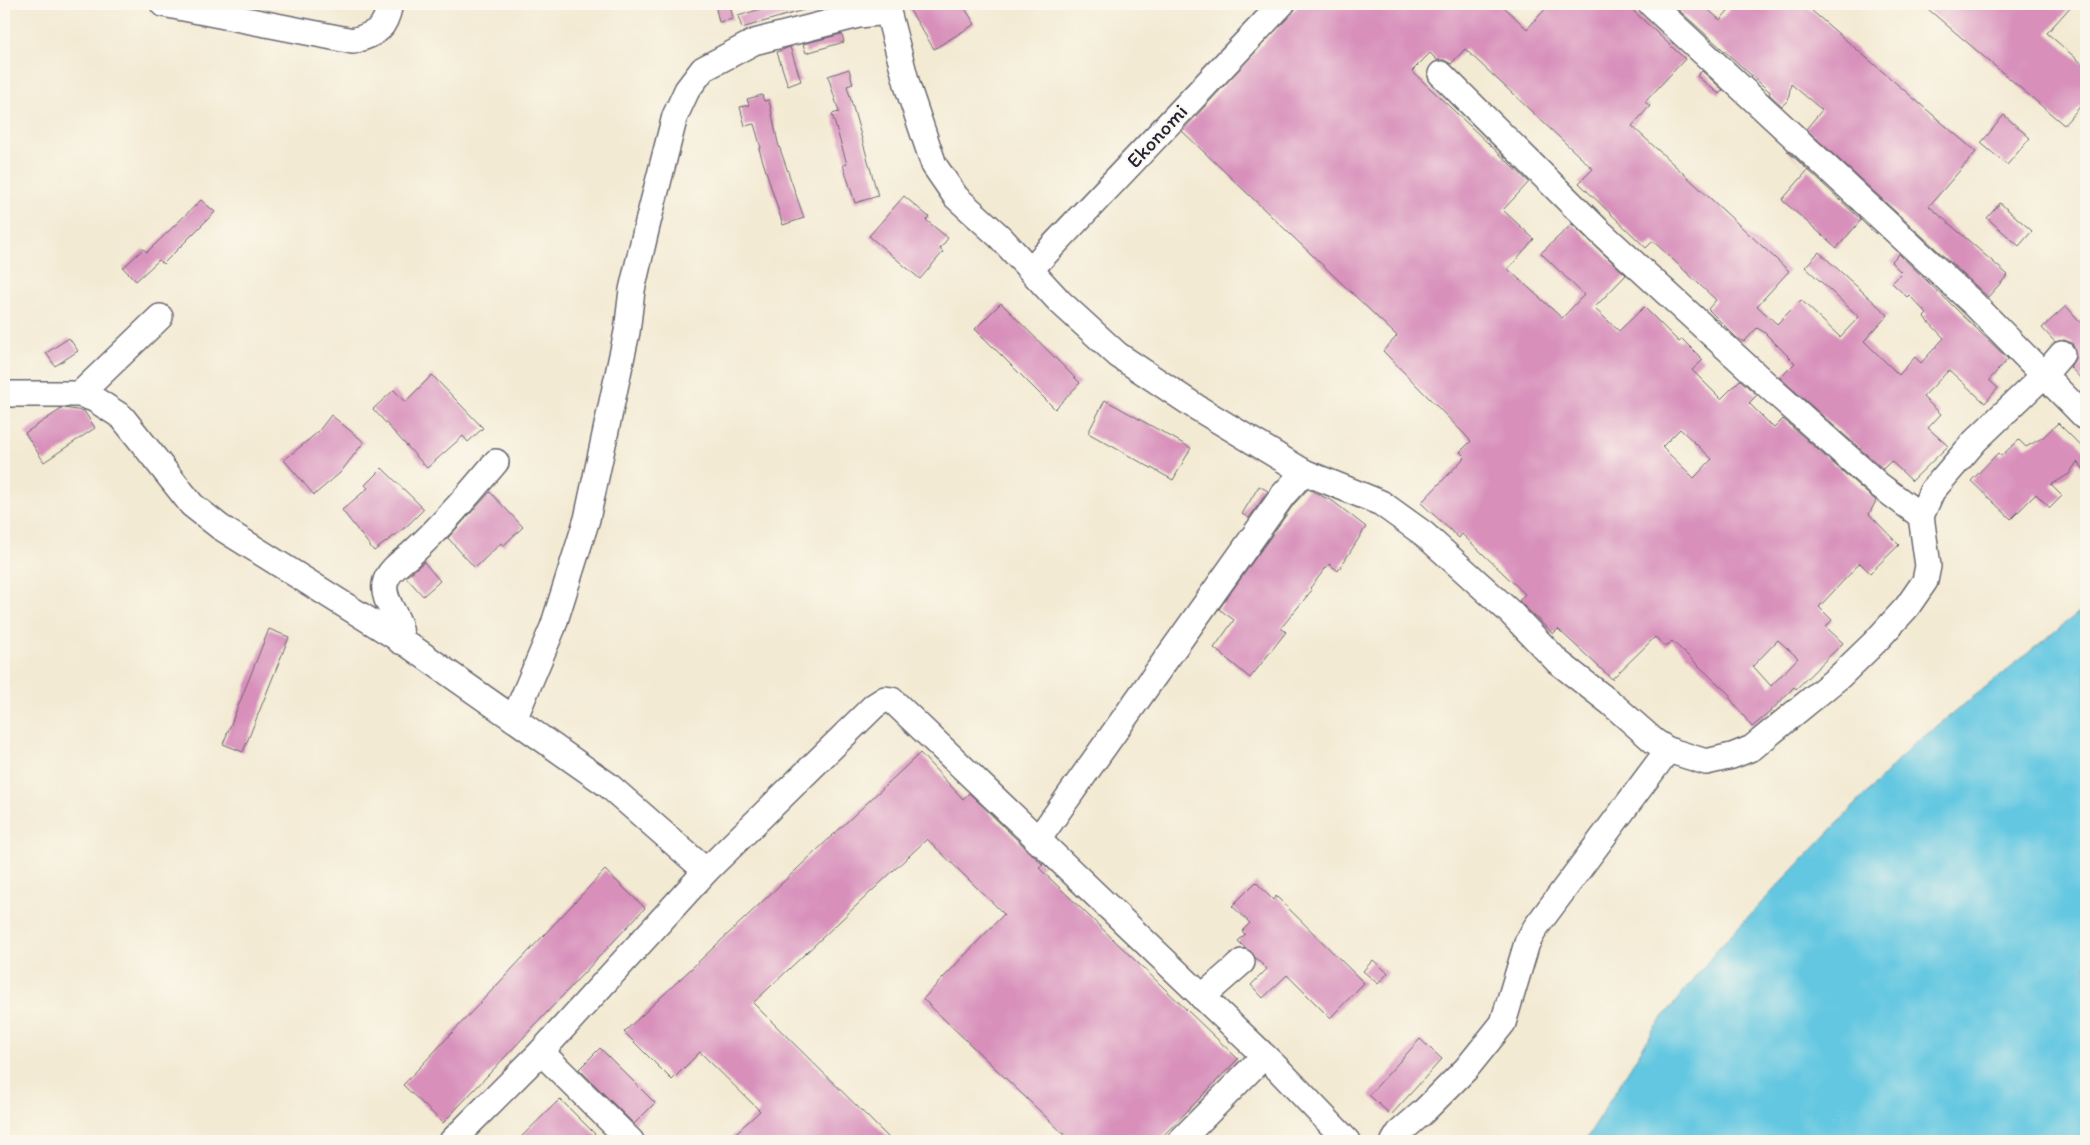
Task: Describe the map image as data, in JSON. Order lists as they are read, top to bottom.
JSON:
{
  "streets": {
    "street": ["Ekonomi"]
  }
}
